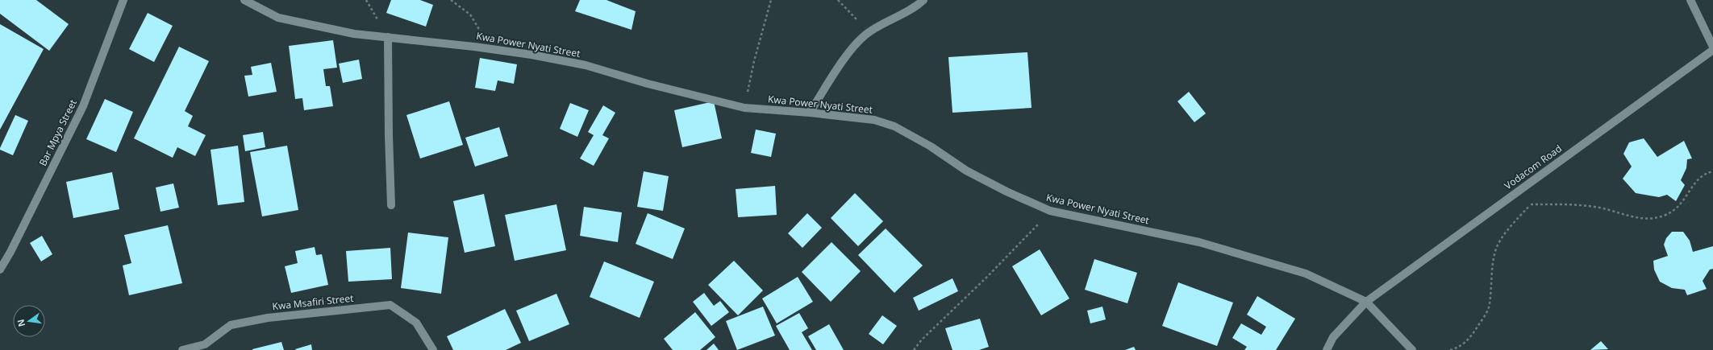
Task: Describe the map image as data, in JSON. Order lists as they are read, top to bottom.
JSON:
{
  "streets": {
    "street": [
      "Kwa Power Nyati Street",
      "Bar Mpya Street",
      "Vodacom Road",
      "Kwa Msafiri Street"
    ]
  },
  "crossings": [
    ["Kwa Power Nyati Street", "Vodacom Road"]
  ],
  "north": "left"
}
